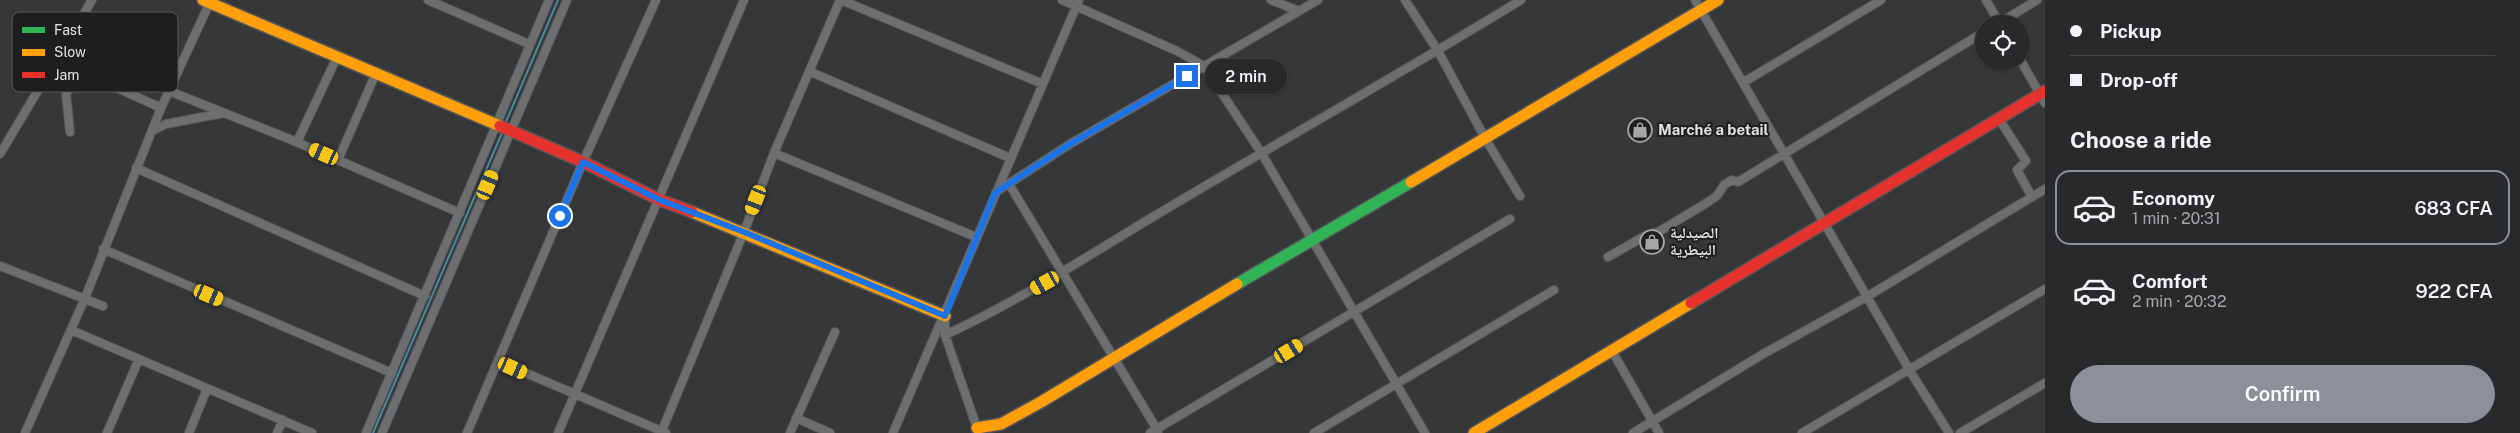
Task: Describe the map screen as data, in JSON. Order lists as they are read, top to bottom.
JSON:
{
  "places": {
    "shop": ["Marché a betail", "الصيدلية البيطرية"]
  },
  "legend": ["Fast", "Slow", "Jam"],
  "page": {
    "banner": ["Pickup", "Drop-off"],
    "bubble": "2 min",
    "heading": "Choose a ride",
    "list": [
      {
        "name": "Economy",
        "note": "1 min · 20:31",
        "value": "683 CFA"
      },
      {
        "name": "Comfort",
        "note": "2 min · 20:32",
        "value": "922 CFA"
      }
    ],
    "buttons": "Confirm"
  }
}
